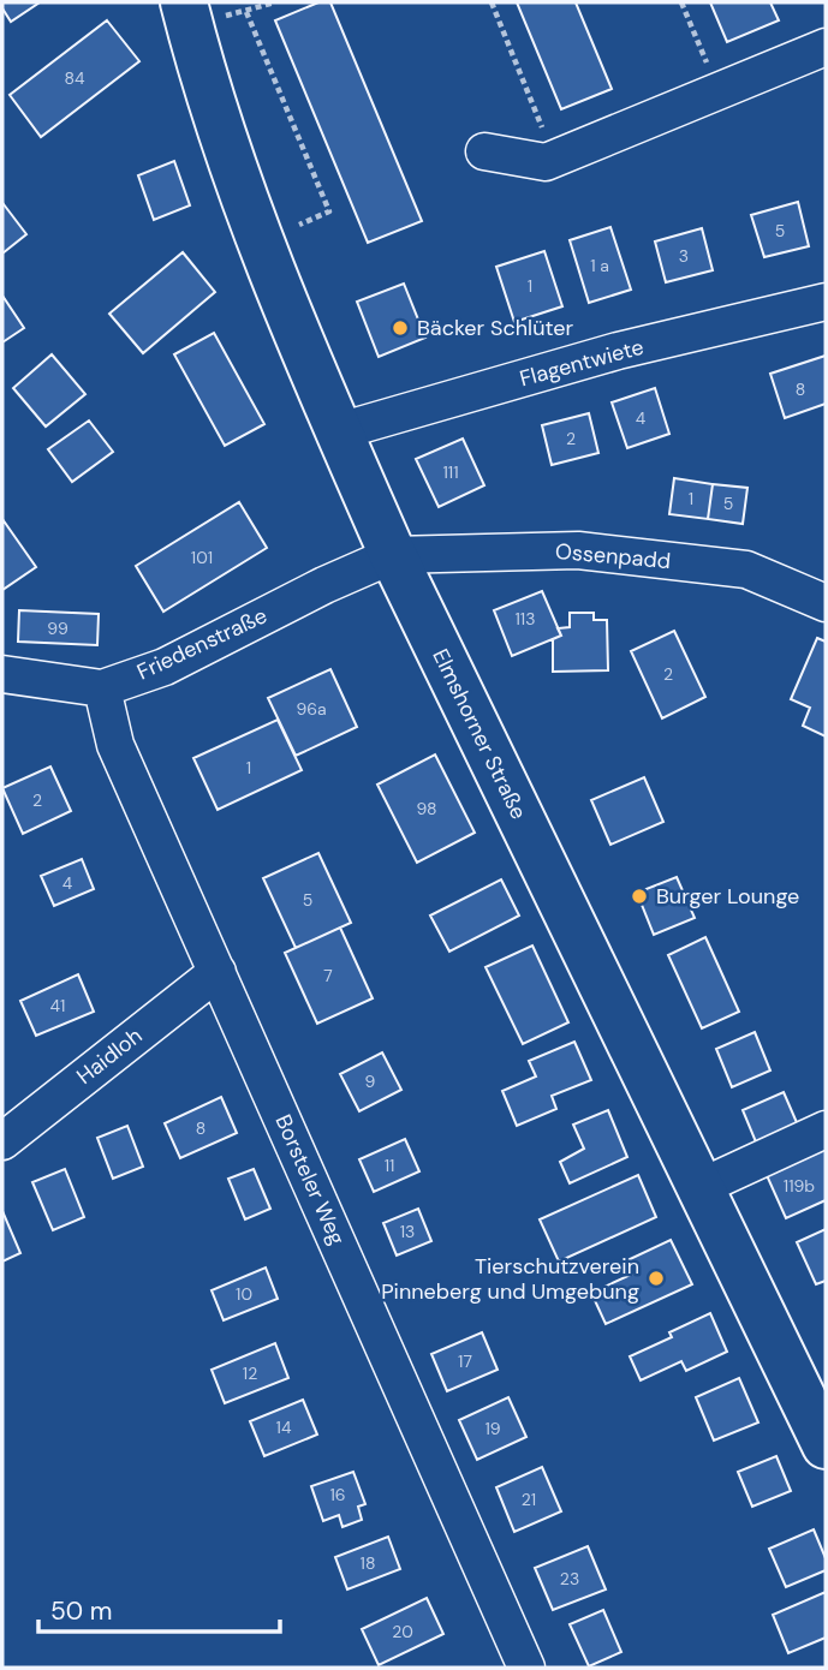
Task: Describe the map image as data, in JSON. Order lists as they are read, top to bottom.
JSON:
{
  "streets": {
    "main road": ["Elmshorner Straße"],
    "street": [
      "Flagentwiete",
      "Ossenpadd",
      "Friedenstraße",
      "Haidloh",
      "Borsteler Weg"
    ]
  },
  "crossings": [
    ["Flagentwiete", "Elmshorner Straße"],
    ["Ossenpadd", "Friedenstraße"],
    ["Ossenpadd", "Elmshorner Straße"],
    ["Friedenstraße", "Elmshorner Straße"],
    ["Friedenstraße", "Borsteler Weg"],
    ["Haidloh", "Borsteler Weg"]
  ],
  "places": ["Bäcker Schlüter", "Burger Lounge", "Tierschutzverein Pinneberg und Umgebung"],
  "house_numbers": [
    "84",
    "5",
    "3",
    "1 a",
    "1",
    "8",
    "4",
    "2",
    "111",
    "1",
    "5",
    "101",
    "113",
    "99",
    "2",
    "96a",
    "1",
    "2",
    "98",
    "4",
    "5",
    "7",
    "41",
    "9",
    "8",
    "11",
    "119b",
    "13",
    "10",
    "17",
    "12",
    "14",
    "19",
    "16",
    "21",
    "18",
    "23",
    "20"
  ],
  "scale_bar": "50 m"
}
